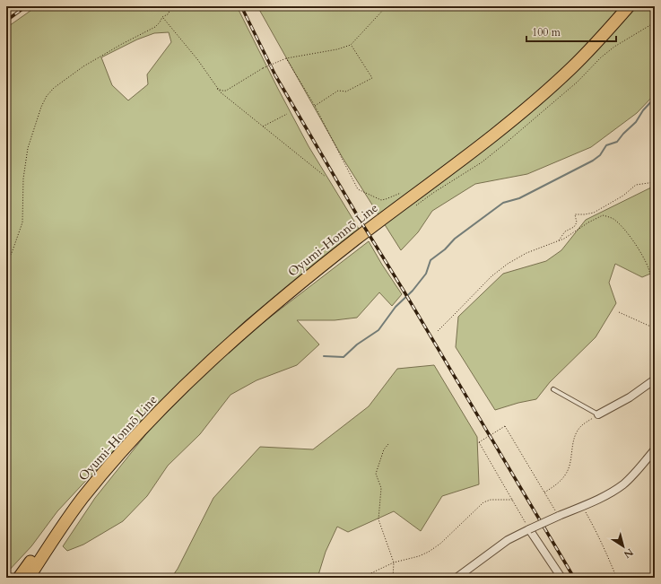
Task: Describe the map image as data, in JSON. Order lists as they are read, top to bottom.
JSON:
{
  "streets": {
    "main road": ["Oyumi-Honnō Line"]
  },
  "scale_bar": "100 m",
  "north": "bottom right"
}
